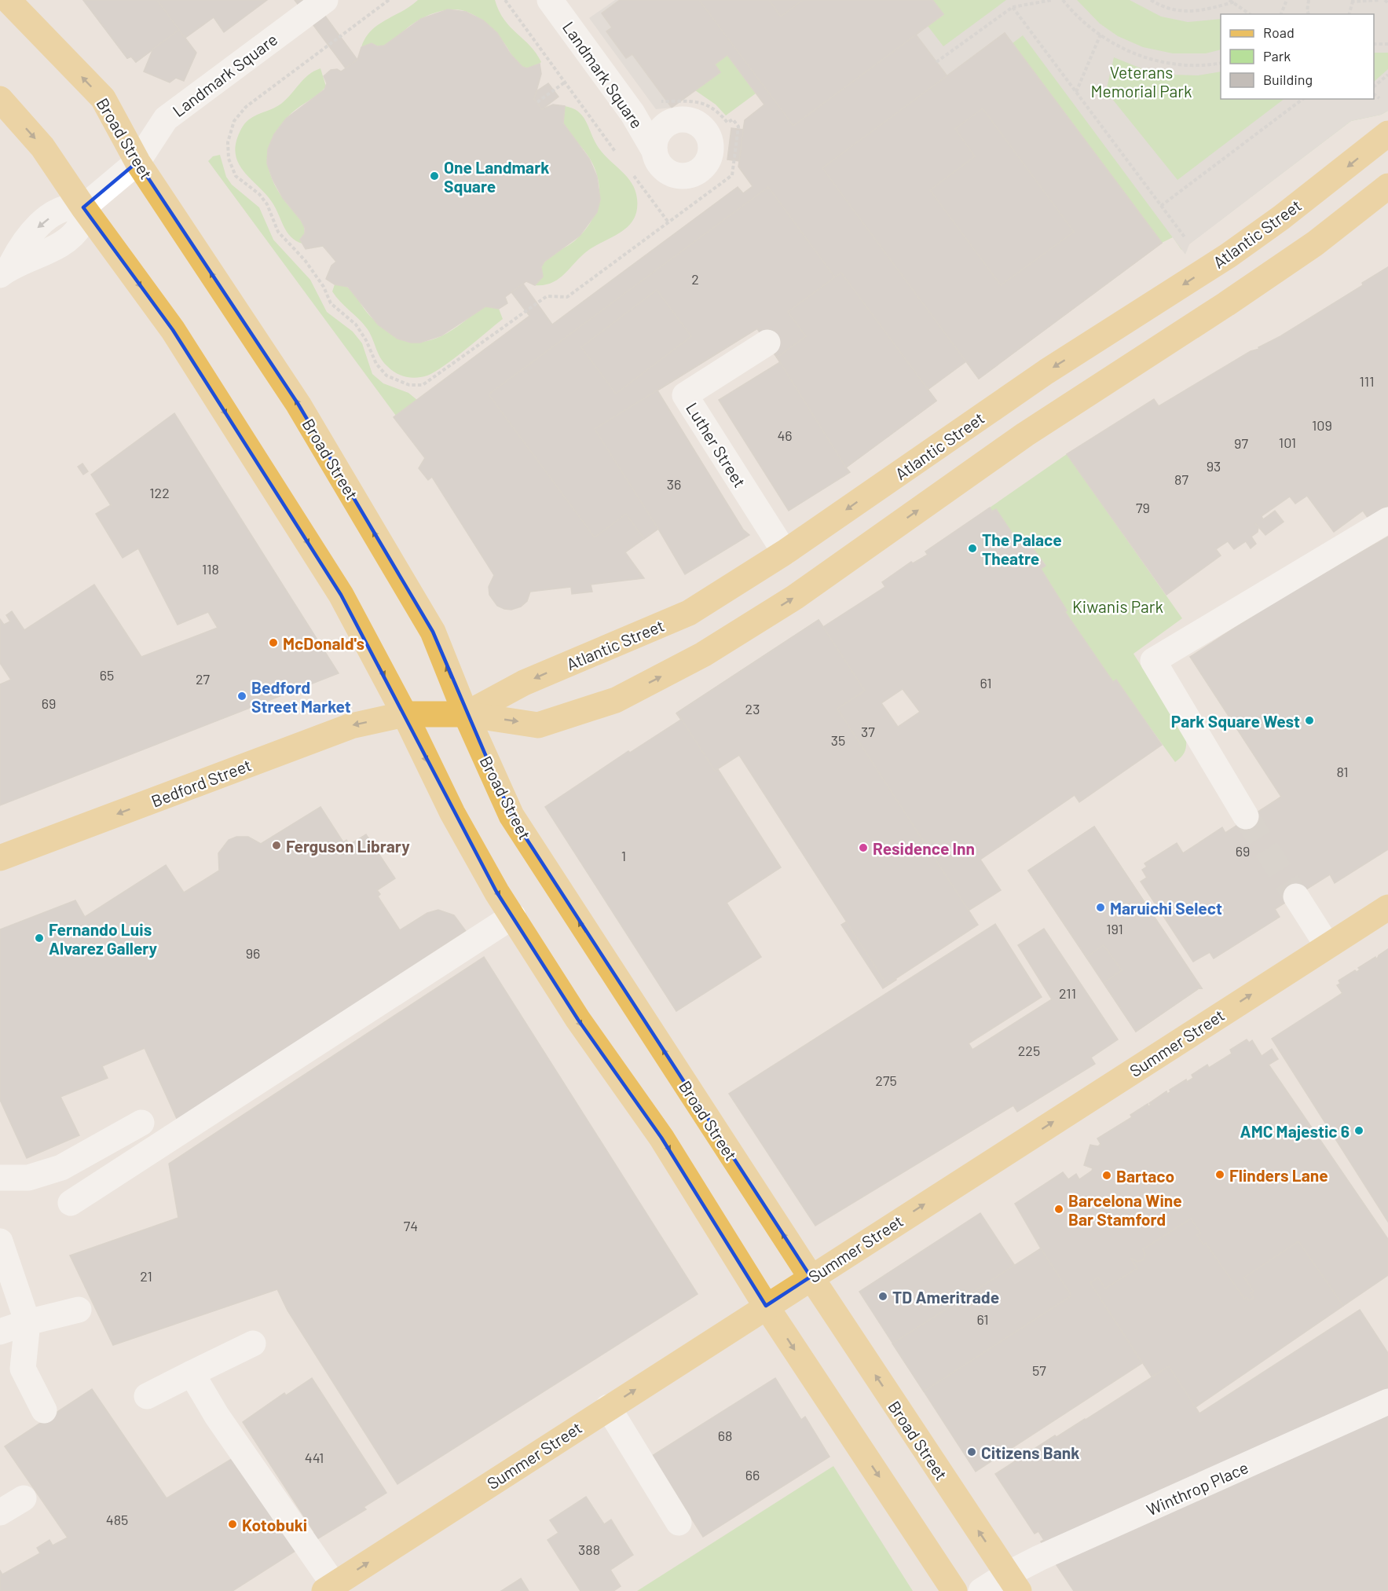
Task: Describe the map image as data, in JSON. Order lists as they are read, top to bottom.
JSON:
{
  "streets": {
    "main road": [
      "Broad Street",
      "Atlantic Street",
      "Bedford Street",
      "Summer Street"
    ],
    "street": ["Landmark Square", "Luther Street", "Winthrop Place"]
  },
  "crossings": [
    ["Landmark Square", "Broad Street"],
    ["Broad Street", "Atlantic Street"],
    ["Broad Street", "Summer Street"],
    ["Broad Street", "Winthrop Place"],
    ["Atlantic Street", "Luther Street"],
    ["Atlantic Street", "Bedford Street"]
  ],
  "one_way": ["Bedford Street", "Summer Street"],
  "parks": ["Veterans Memorial Park", "Kiwanis Park"],
  "places": [
    "One Landmark Square",
    "The Palace Theatre",
    "McDonald's",
    "Bedford Street Market",
    "Park Square West",
    "Ferguson Library",
    "Residence Inn",
    "Maruichi Select",
    "Fernando Luis Alvarez Gallery",
    "AMC Majestic 6",
    "Flinders Lane",
    "Bartaco",
    "Barcelona Wine Bar Stamford",
    "TD Ameritrade",
    "Citizens Bank",
    "Kotobuki"
  ],
  "house_numbers": [
    "2",
    "111",
    "109",
    "46",
    "101",
    "97",
    "93",
    "87",
    "36",
    "122",
    "79",
    "118",
    "65",
    "27",
    "61",
    "69",
    "23",
    "37",
    "35",
    "81",
    "69",
    "1",
    "191",
    "96",
    "211",
    "225",
    "275",
    "74",
    "21",
    "61",
    "57",
    "68",
    "441",
    "66",
    "485",
    "388"
  ],
  "legend": ["Road", "Park", "Building"]
}
